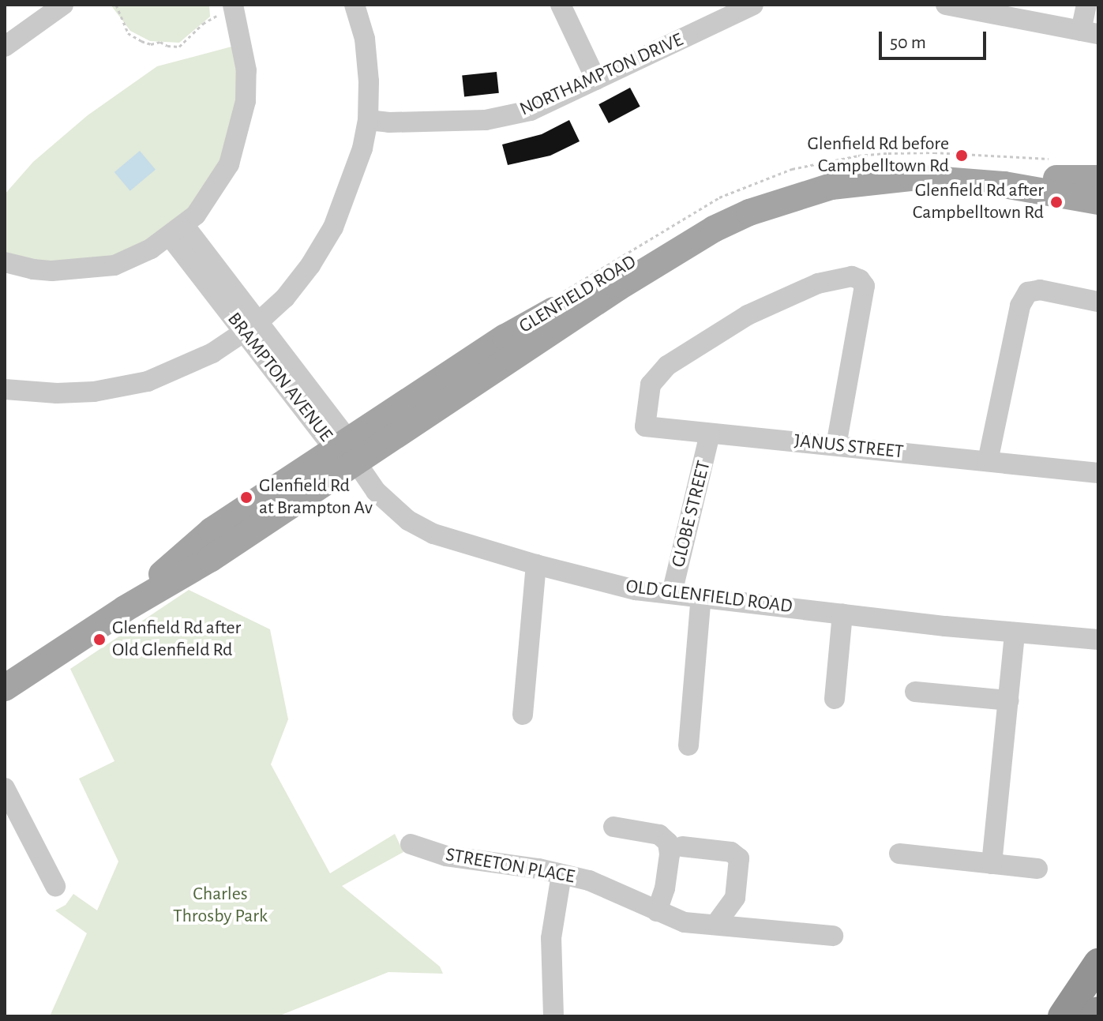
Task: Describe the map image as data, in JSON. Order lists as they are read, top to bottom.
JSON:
{
  "streets": {
    "main road": ["GLENFIELD ROAD"],
    "street": [
      "NORTHAMPTON DRIVE",
      "BRAMPTON AVENUE",
      "JANUS STREET",
      "GLOBE STREET",
      "OLD GLENFIELD ROAD",
      "STREETON PLACE"
    ]
  },
  "crossings": [
    ["GLENFIELD ROAD", "BRAMPTON AVENUE"],
    ["GLENFIELD ROAD", "OLD GLENFIELD ROAD"],
    ["BRAMPTON AVENUE", "OLD GLENFIELD ROAD"],
    ["JANUS STREET", "GLOBE STREET"],
    ["GLOBE STREET", "OLD GLENFIELD ROAD"]
  ],
  "parks": ["Charles Throsby Park"],
  "places": [
    "Glenfield Rd before Campbelltown Rd",
    "Glenfield Rd after Campbelltown Rd",
    "Glenfield Rd at Brampton Av",
    "Glenfield Rd after Old Glenfield Rd"
  ],
  "scale_bar": "50 m"
}
